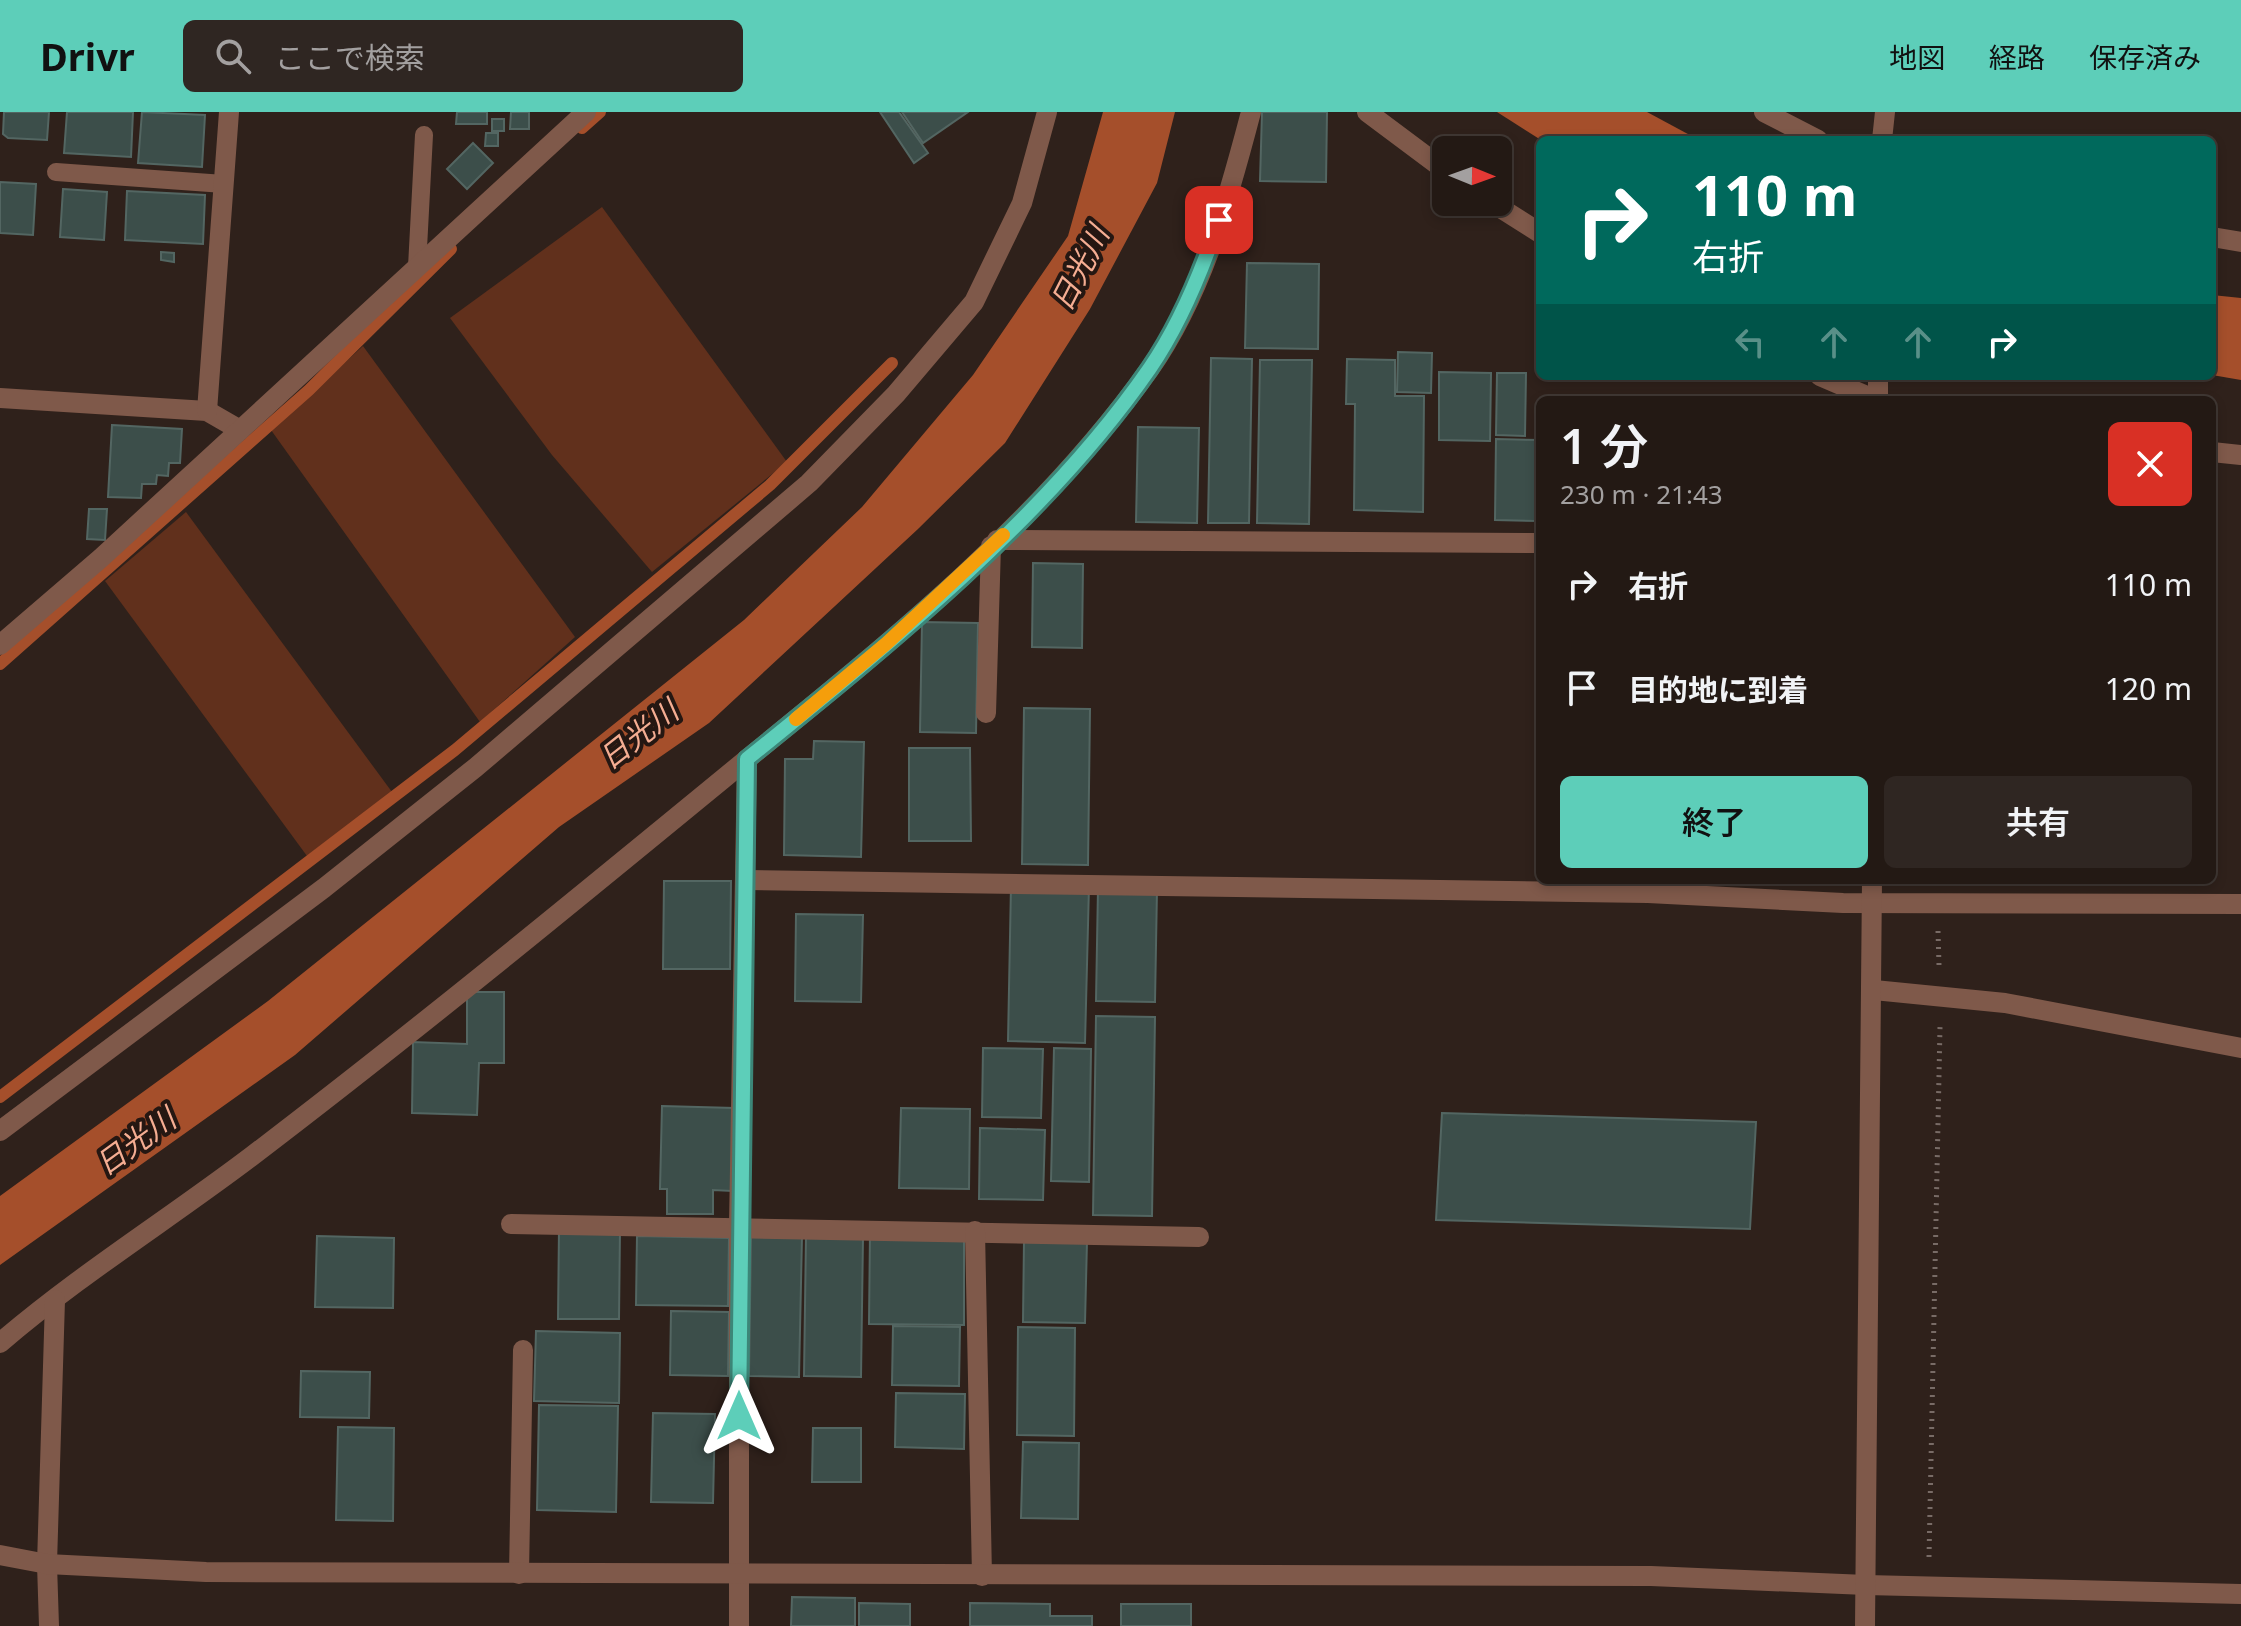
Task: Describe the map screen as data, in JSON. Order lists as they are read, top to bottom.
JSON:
{
  "water": ["日光川"],
  "north": "right",
  "page": {
    "header": "Drivr",
    "search": "ここで検索",
    "nav": ["地図", "経路", "保存済み"],
    "turn": ["110 m", "右折"],
    "heading": ["1 分", "230 m · 21:43"],
    "list": [
      {
        "name": "右折",
        "value": "110 m"
      },
      {
        "name": "目的地に到着",
        "value": "120 m"
      }
    ],
    "buttons": ["終了", "共有"]
  }
}
